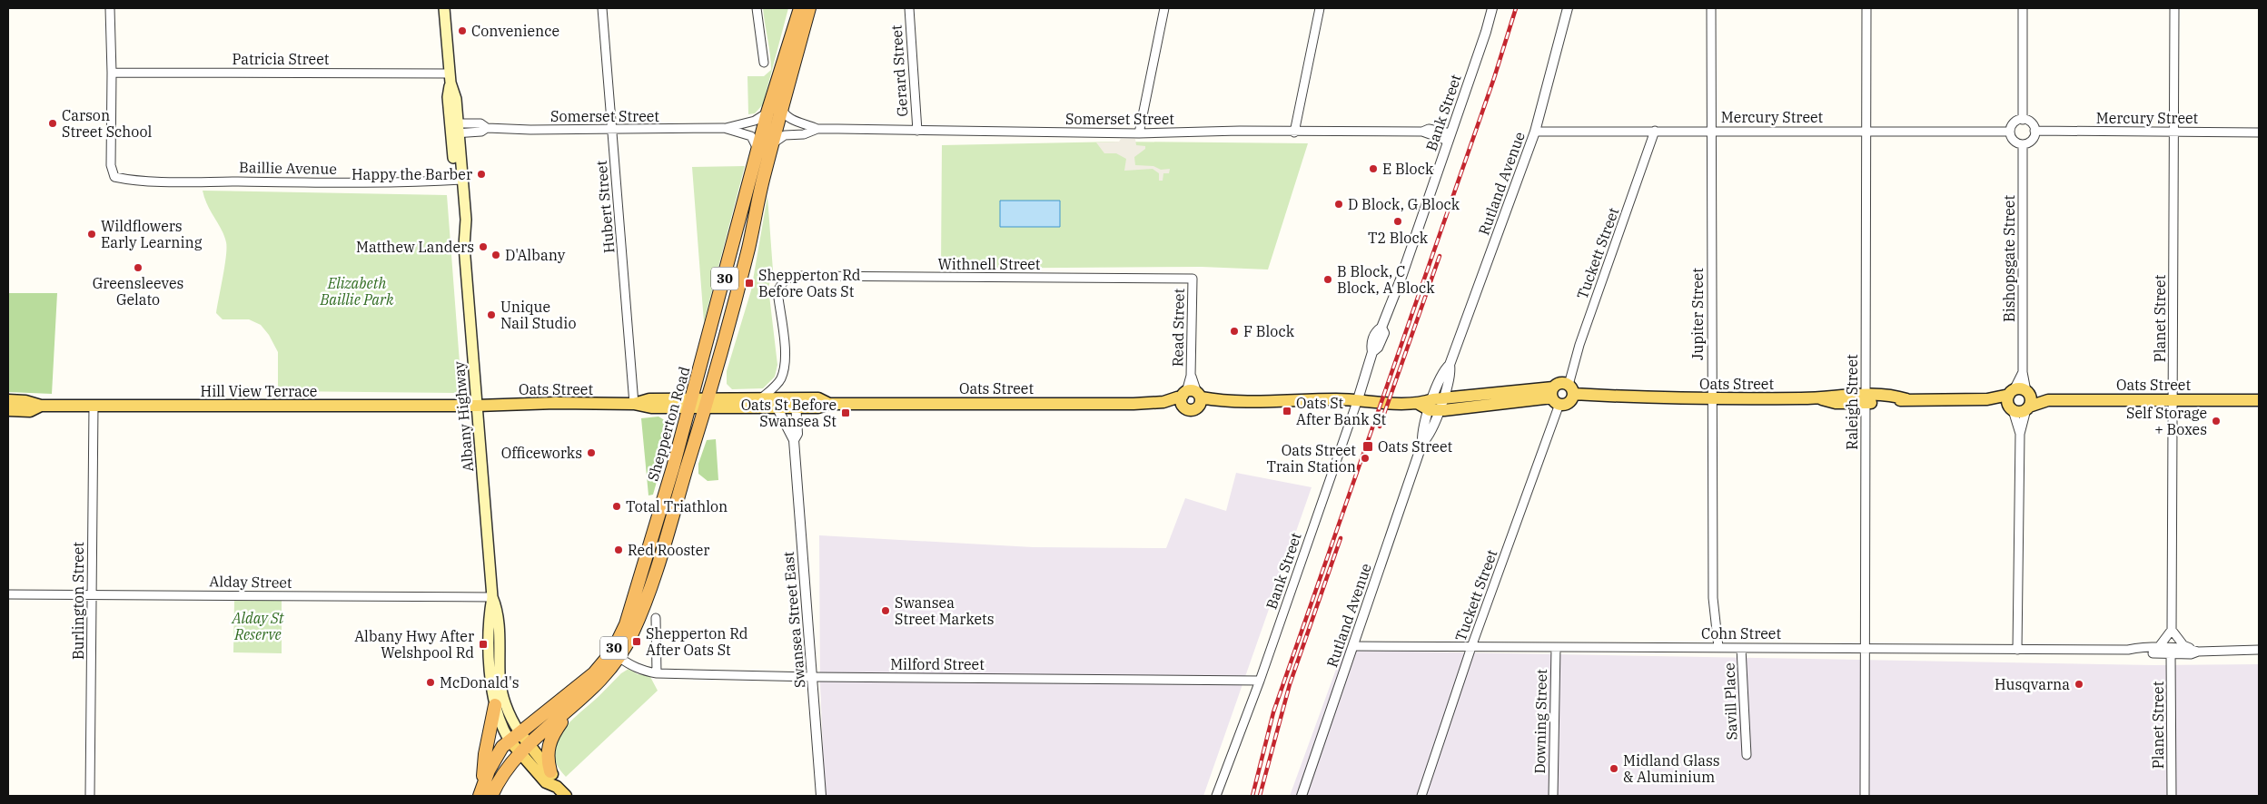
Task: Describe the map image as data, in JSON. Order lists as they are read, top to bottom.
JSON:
{
  "streets": {
    "highway": ["30", "Shepperton Road"],
    "main road": ["Oats Street", "Hill View Terrace", "Albany Highway"],
    "street": [
      "Patricia Street",
      "Gerard Street",
      "Bank Street",
      "Somerset Street",
      "Mercury Street",
      "Baillie Avenue",
      "Rutland Avenue",
      "Hubert Street",
      "Tuckett Street",
      "Bishopsgate Street",
      "Withnell Street",
      "Jupiter Street",
      "Planet Street",
      "Read Street",
      "Raleigh Street",
      "Alday Street",
      "Burlington Street",
      "Swansea Street East",
      "Cohn Street",
      "Milford Street",
      "Savill Place",
      "Downing Street"
    ]
  },
  "crossings": [
    ["Patricia Street", "Baillie Avenue"],
    ["Patricia Street", "Albany Highway"],
    ["Gerard Street", "Somerset Street"],
    ["Bank Street", "Somerset Street"],
    ["Bank Street", "Oats Street"],
    ["Bank Street", "Milford Street"],
    ["Somerset Street", "Hubert Street"],
    ["Somerset Street", "Albany Highway"],
    ["Somerset Street", "Shepperton Road"],
    ["Mercury Street", "Rutland Avenue"],
    ["Mercury Street", "Tuckett Street"],
    ["Mercury Street", "Bishopsgate Street"],
    ["Mercury Street", "Jupiter Street"],
    ["Mercury Street", "Planet Street"],
    ["Mercury Street", "Raleigh Street"],
    ["Baillie Avenue", "Albany Highway"],
    ["Rutland Avenue", "Oats Street"],
    ["Rutland Avenue", "Cohn Street"],
    ["Hubert Street", "Oats Street"],
    ["Tuckett Street", "Oats Street"],
    ["Tuckett Street", "Cohn Street"],
    ["Bishopsgate Street", "Oats Street"],
    ["Withnell Street", "Read Street"],
    ["Withnell Street", "Oats Street"],
    ["Jupiter Street", "Oats Street"],
    ["Jupiter Street", "Cohn Street"],
    ["Planet Street", "Oats Street"],
    ["Planet Street", "Cohn Street"],
    ["Read Street", "Oats Street"],
    ["Oats Street", "Hill View Terrace"],
    ["Oats Street", "Raleigh Street"],
    ["Oats Street", "Albany Highway"],
    ["Oats Street", "Shepperton Road"],
    ["Oats Street", "Swansea Street East"],
    ["Hill View Terrace", "Albany Highway"],
    ["Hill View Terrace", "Burlington Street"],
    ["Raleigh Street", "Cohn Street"],
    ["Albany Highway", "Shepperton Road"],
    ["Albany Highway", "Alday Street"],
    ["Shepperton Road", "Milford Street"],
    ["Alday Street", "Burlington Street"],
    ["Swansea Street East", "Milford Street"],
    ["Cohn Street", "Savill Place"],
    ["Cohn Street", "Downing Street"]
  ],
  "parks": ["Elizabeth Baillie Park", "Alday St Reserve"],
  "places": {
    "other": [
      "Convenience",
      "Carson Street School",
      "E Block",
      "Happy the Barber",
      "D Block, G Block",
      "T2 Block",
      "Wildflowers Early Learning",
      "Matthew Landers",
      "D'Albany",
      "Greensleeves Gelato",
      "B Block, C Block, A Block",
      "Unique Nail Studio",
      "F Block",
      "Self Storage + Boxes",
      "Officeworks",
      "Oats Street Train Station",
      "Total Triathlon",
      "Red Rooster",
      "Swansea Street Markets",
      "McDonald's",
      "Husqvarna",
      "Midland Glass & Aluminium"
    ],
    "transit": [
      "Shepperton Rd Before Oats St",
      "Oats St After Bank St",
      "Oats St Before Swansea St",
      "Oats Street",
      "Shepperton Rd After Oats St",
      "Albany Hwy After Welshpool Rd"
    ]
  }
}
